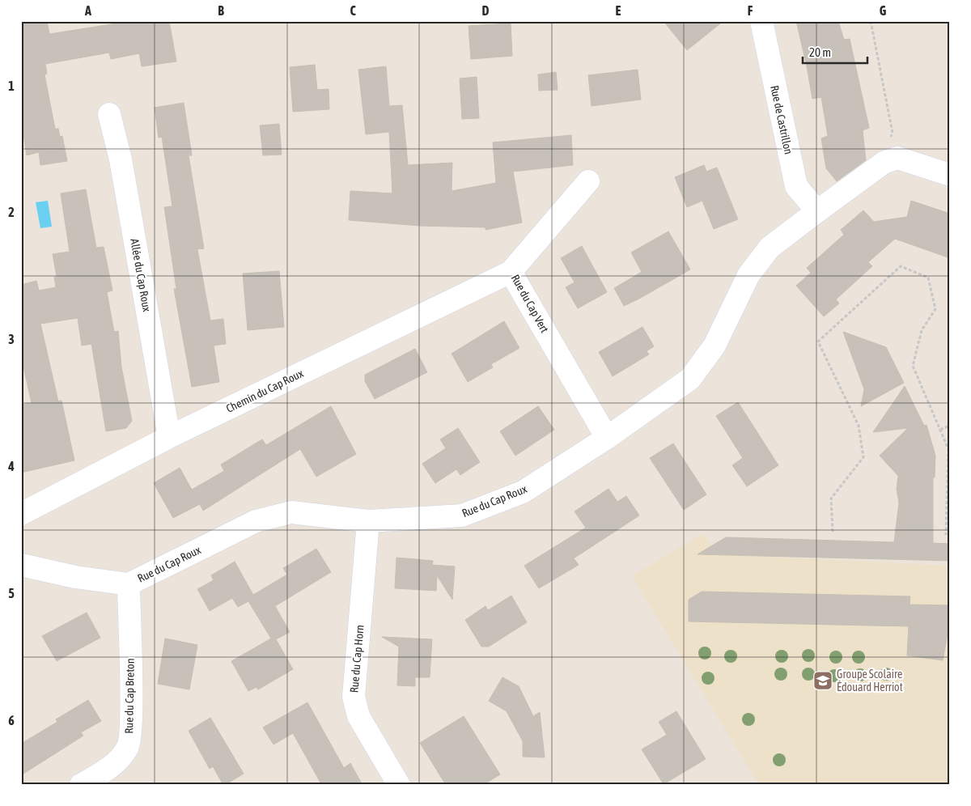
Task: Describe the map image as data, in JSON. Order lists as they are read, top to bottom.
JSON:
{
  "streets": {
    "street": [
      "Rue de Castrillon",
      "Allée du Cap Roux",
      "Rue du Cap Vert",
      "Chemin du Cap Roux",
      "Rue du Cap Roux",
      "Rue du Cap Horn",
      "Rue du Cap Breton"
    ]
  },
  "crossings": [
    ["Rue de Castrillon", "Rue du Cap Roux"],
    ["Allée du Cap Roux", "Chemin du Cap Roux"],
    ["Rue du Cap Vert", "Chemin du Cap Roux"],
    ["Rue du Cap Vert", "Rue du Cap Roux"],
    ["Rue du Cap Roux", "Rue du Cap Horn"],
    ["Rue du Cap Roux", "Rue du Cap Breton"]
  ],
  "places": {
    "school or university": ["Groupe Scolaire Édouard Herriot"]
  },
  "scale_bar": "20 m",
  "grid": {
    "columns": [
      "A",
      "B",
      "C",
      "D",
      "E",
      "F",
      "G"
    ],
    "rows": [
      "1",
      "2",
      "3",
      "4",
      "5",
      "6"
    ]
  }
}
